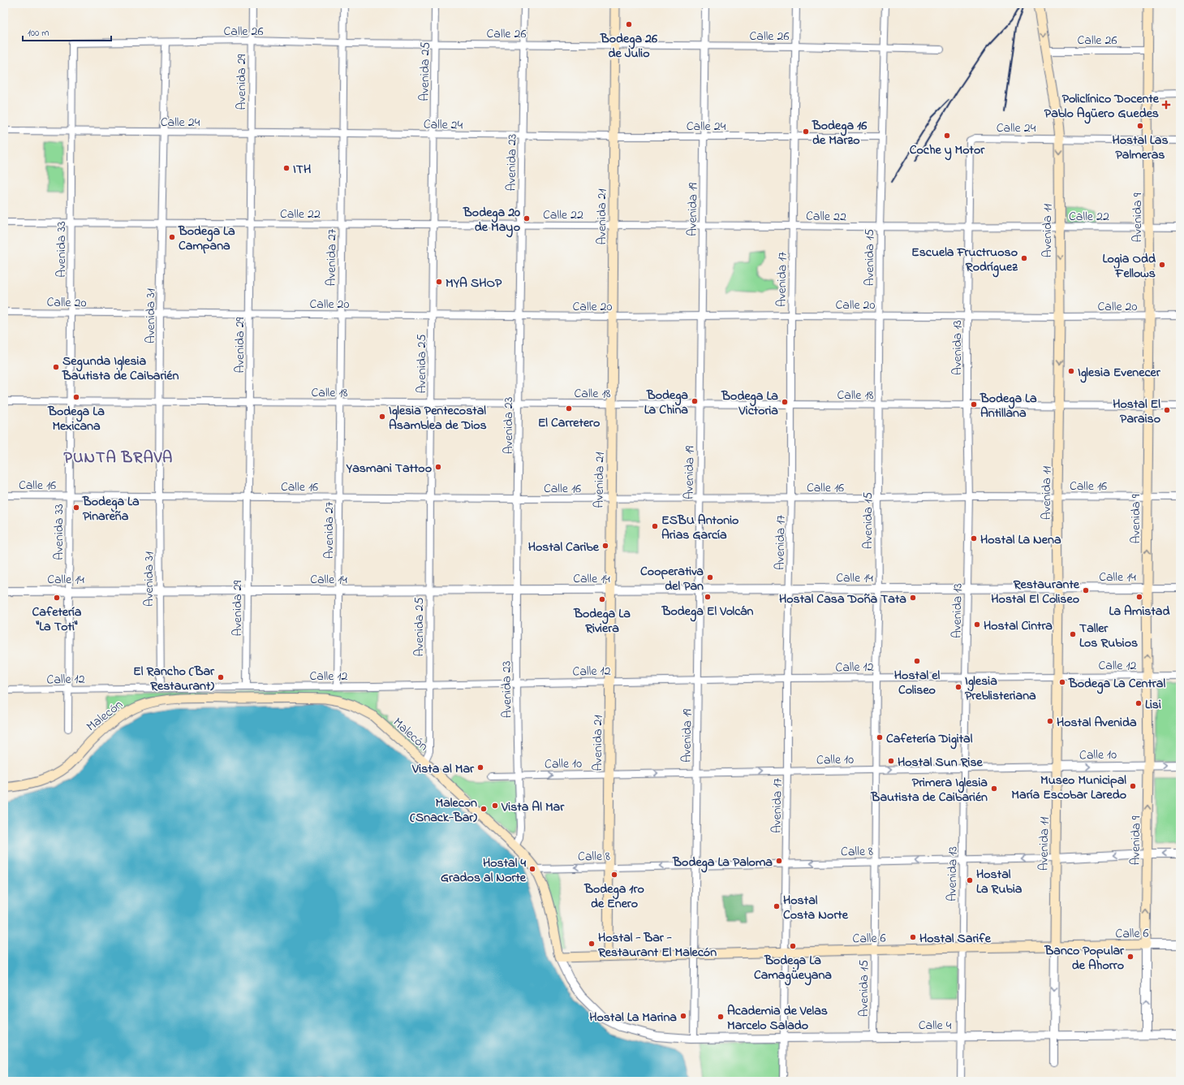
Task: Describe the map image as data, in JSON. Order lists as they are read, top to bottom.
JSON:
{
  "streets": {
    "main road": [
      "Avenida 21",
      "Avenida 9",
      "Avenida 11",
      "Malecón",
      "Calle 6"
    ],
    "street": [
      "Calle 26",
      "Avenida 25",
      "Avenida 29",
      "Calle 24",
      "Avenida 23",
      "Avenida 19",
      "Calle 22",
      "Avenida 33",
      "Avenida 27",
      "Avenida 15",
      "Avenida 17",
      "Calle 20",
      "Avenida 31",
      "Avenida 13",
      "Calle 18",
      "Calle 16",
      "Calle 14",
      "Calle 12",
      "Calle 10",
      "Calle 8",
      "Calle 4"
    ]
  },
  "crossings": [
    ["Calle 26", "Avenida 25"],
    ["Calle 26", "Avenida 29"],
    ["Calle 26", "Avenida 23"],
    ["Calle 26", "Avenida 19"],
    ["Calle 26", "Avenida 21"],
    ["Calle 26", "Avenida 9"],
    ["Calle 26", "Avenida 11"],
    ["Calle 26", "Avenida 33"],
    ["Calle 26", "Avenida 27"],
    ["Calle 26", "Avenida 15"],
    ["Calle 26", "Avenida 17"],
    ["Calle 26", "Avenida 31"],
    ["Avenida 25", "Calle 24"],
    ["Avenida 25", "Calle 22"],
    ["Avenida 25", "Calle 20"],
    ["Avenida 25", "Calle 18"],
    ["Avenida 25", "Calle 16"],
    ["Avenida 25", "Calle 14"],
    ["Avenida 25", "Calle 12"],
    ["Avenida 25", "Malecón"],
    ["Avenida 29", "Calle 24"],
    ["Avenida 29", "Calle 22"],
    ["Avenida 29", "Calle 20"],
    ["Avenida 29", "Calle 18"],
    ["Avenida 29", "Calle 16"],
    ["Avenida 29", "Calle 14"],
    ["Avenida 29", "Calle 12"],
    ["Calle 24", "Avenida 23"],
    ["Calle 24", "Avenida 19"],
    ["Calle 24", "Avenida 21"],
    ["Calle 24", "Avenida 9"],
    ["Calle 24", "Avenida 11"],
    ["Calle 24", "Avenida 33"],
    ["Calle 24", "Avenida 27"],
    ["Calle 24", "Avenida 15"],
    ["Calle 24", "Avenida 17"],
    ["Calle 24", "Avenida 31"],
    ["Calle 24", "Avenida 13"],
    ["Avenida 23", "Calle 22"],
    ["Avenida 23", "Calle 20"],
    ["Avenida 23", "Calle 18"],
    ["Avenida 23", "Calle 16"],
    ["Avenida 23", "Calle 14"],
    ["Avenida 23", "Calle 12"],
    ["Avenida 23", "Malecón"],
    ["Avenida 23", "Calle 10"],
    ["Avenida 19", "Calle 22"],
    ["Avenida 19", "Calle 20"],
    ["Avenida 19", "Calle 18"],
    ["Avenida 19", "Calle 16"],
    ["Avenida 19", "Calle 14"],
    ["Avenida 19", "Calle 12"],
    ["Avenida 19", "Malecón"],
    ["Avenida 19", "Calle 10"],
    ["Avenida 19", "Calle 8"],
    ["Avenida 19", "Calle 6"],
    ["Avenida 19", "Calle 4"],
    ["Calle 22", "Avenida 21"],
    ["Calle 22", "Avenida 9"],
    ["Calle 22", "Avenida 11"],
    ["Calle 22", "Avenida 33"],
    ["Calle 22", "Avenida 27"],
    ["Calle 22", "Avenida 15"],
    ["Calle 22", "Avenida 17"],
    ["Calle 22", "Avenida 31"],
    ["Calle 22", "Avenida 13"],
    ["Avenida 21", "Calle 20"],
    ["Avenida 21", "Calle 18"],
    ["Avenida 21", "Calle 16"],
    ["Avenida 21", "Calle 14"],
    ["Avenida 21", "Calle 12"],
    ["Avenida 21", "Calle 10"],
    ["Avenida 21", "Calle 8"],
    ["Avenida 21", "Calle 6"],
    ["Avenida 9", "Calle 20"],
    ["Avenida 9", "Calle 18"],
    ["Avenida 9", "Calle 16"],
    ["Avenida 9", "Calle 14"],
    ["Avenida 9", "Calle 12"],
    ["Avenida 9", "Calle 10"],
    ["Avenida 9", "Calle 8"],
    ["Avenida 9", "Calle 6"],
    ["Avenida 9", "Calle 4"],
    ["Avenida 11", "Calle 20"],
    ["Avenida 11", "Calle 18"],
    ["Avenida 11", "Calle 16"],
    ["Avenida 11", "Calle 14"],
    ["Avenida 11", "Calle 12"],
    ["Avenida 11", "Calle 10"],
    ["Avenida 11", "Calle 8"],
    ["Avenida 11", "Calle 6"],
    ["Avenida 11", "Calle 4"],
    ["Avenida 33", "Calle 20"],
    ["Avenida 33", "Calle 18"],
    ["Avenida 33", "Calle 16"],
    ["Avenida 33", "Calle 14"],
    ["Avenida 33", "Calle 12"],
    ["Avenida 27", "Calle 20"],
    ["Avenida 27", "Calle 18"],
    ["Avenida 27", "Calle 16"],
    ["Avenida 27", "Calle 14"],
    ["Avenida 27", "Calle 12"],
    ["Avenida 15", "Calle 20"],
    ["Avenida 15", "Calle 18"],
    ["Avenida 15", "Calle 16"],
    ["Avenida 15", "Calle 14"],
    ["Avenida 15", "Calle 12"],
    ["Avenida 15", "Calle 10"],
    ["Avenida 15", "Calle 8"],
    ["Avenida 15", "Calle 6"],
    ["Avenida 15", "Calle 4"],
    ["Avenida 17", "Calle 20"],
    ["Avenida 17", "Calle 18"],
    ["Avenida 17", "Calle 16"],
    ["Avenida 17", "Calle 14"],
    ["Avenida 17", "Calle 12"],
    ["Avenida 17", "Calle 10"],
    ["Avenida 17", "Calle 8"],
    ["Avenida 17", "Calle 6"],
    ["Avenida 17", "Calle 4"],
    ["Calle 20", "Avenida 31"],
    ["Calle 20", "Avenida 13"],
    ["Avenida 31", "Calle 18"],
    ["Avenida 31", "Calle 16"],
    ["Avenida 31", "Calle 14"],
    ["Avenida 31", "Calle 12"],
    ["Avenida 13", "Calle 18"],
    ["Avenida 13", "Calle 16"],
    ["Avenida 13", "Calle 14"],
    ["Avenida 13", "Calle 12"],
    ["Avenida 13", "Calle 10"],
    ["Avenida 13", "Calle 8"],
    ["Avenida 13", "Calle 6"],
    ["Avenida 13", "Calle 4"],
    ["Malecón", "Calle 8"],
    ["Malecón", "Calle 6"],
    ["Malecón", "Calle 4"]
  ],
  "one_way": [
    "Avenida 9",
    "Avenida 11",
    "Calle 10",
    "Calle 8"
  ],
  "districts": ["PUNTA BRAVA"],
  "places": {
    "other": [
      "Bodega 26 de Julio",
      "Hostal Las Palmeras",
      "Bodega 16 de Marzo",
      "Coche y Motor",
      "ITH",
      "Bodega 20 de Mayo",
      "Bodega La Campana",
      "Escuela Fructruoso Rodríguez",
      "Logia Odd Fellows",
      "MYA SHOP",
      "Segunda Iglesia Bautista de Caibarién",
      "Iglesia Evenecer",
      "Bodega La Mexicana",
      "Bodega La China",
      "Bodega La Victoria",
      "Bodega La Antillana",
      "El Carretero",
      "Hostal El Paraiso",
      "Iglesia Pentecostal Asamblea de Dios",
      "Yasmani Tattoo",
      "Bodega La Pinareña",
      "ESBU Antonio Arias García",
      "Hostal La Nena",
      "Hostal Caribe",
      "Cooperativa del Pan",
      "Restaurante Hostal El Coliseo",
      "Bodega El Volcán",
      "La Amistad",
      "Cafetería \"La Toti\"",
      "Hostal Casa Doña Tata",
      "Bodega La Riviera",
      "Hostal Cintra",
      "Taller Los Rubios",
      "Hostal el Coliseo",
      "El Rancho (Bar Restaurant)",
      "Bodega La Central",
      "Iglesia Preblisteriana",
      "Lisi",
      "Hostal Avenida",
      "Cafetería Digital",
      "Hostal Sun Rise",
      "Vista al Mar",
      "Museo Municipal María Escobar Laredo",
      "Primera Iglesia Bautista de Caibarién",
      "Vista Al Mar",
      "Malecon (Snack-Bar)",
      "Bodega La Paloma",
      "Hostal 4 Grados al Norte",
      "Bodega 1ro de Enero",
      "Hostal La Rubia",
      "Hostal Costa Norte",
      "Hostal Sarife",
      "Hostal - Bar - Restaurant El Malecón",
      "Bodega La Camagüeyana",
      "Banco Popular de Ahorro",
      "Hostal La Marina",
      "Academia de Velas Marcelo Salado"
    ],
    "health": ["Policlínico Docente Pablo Agüero Guedes"]
  },
  "scale_bar": "100 m"
}
